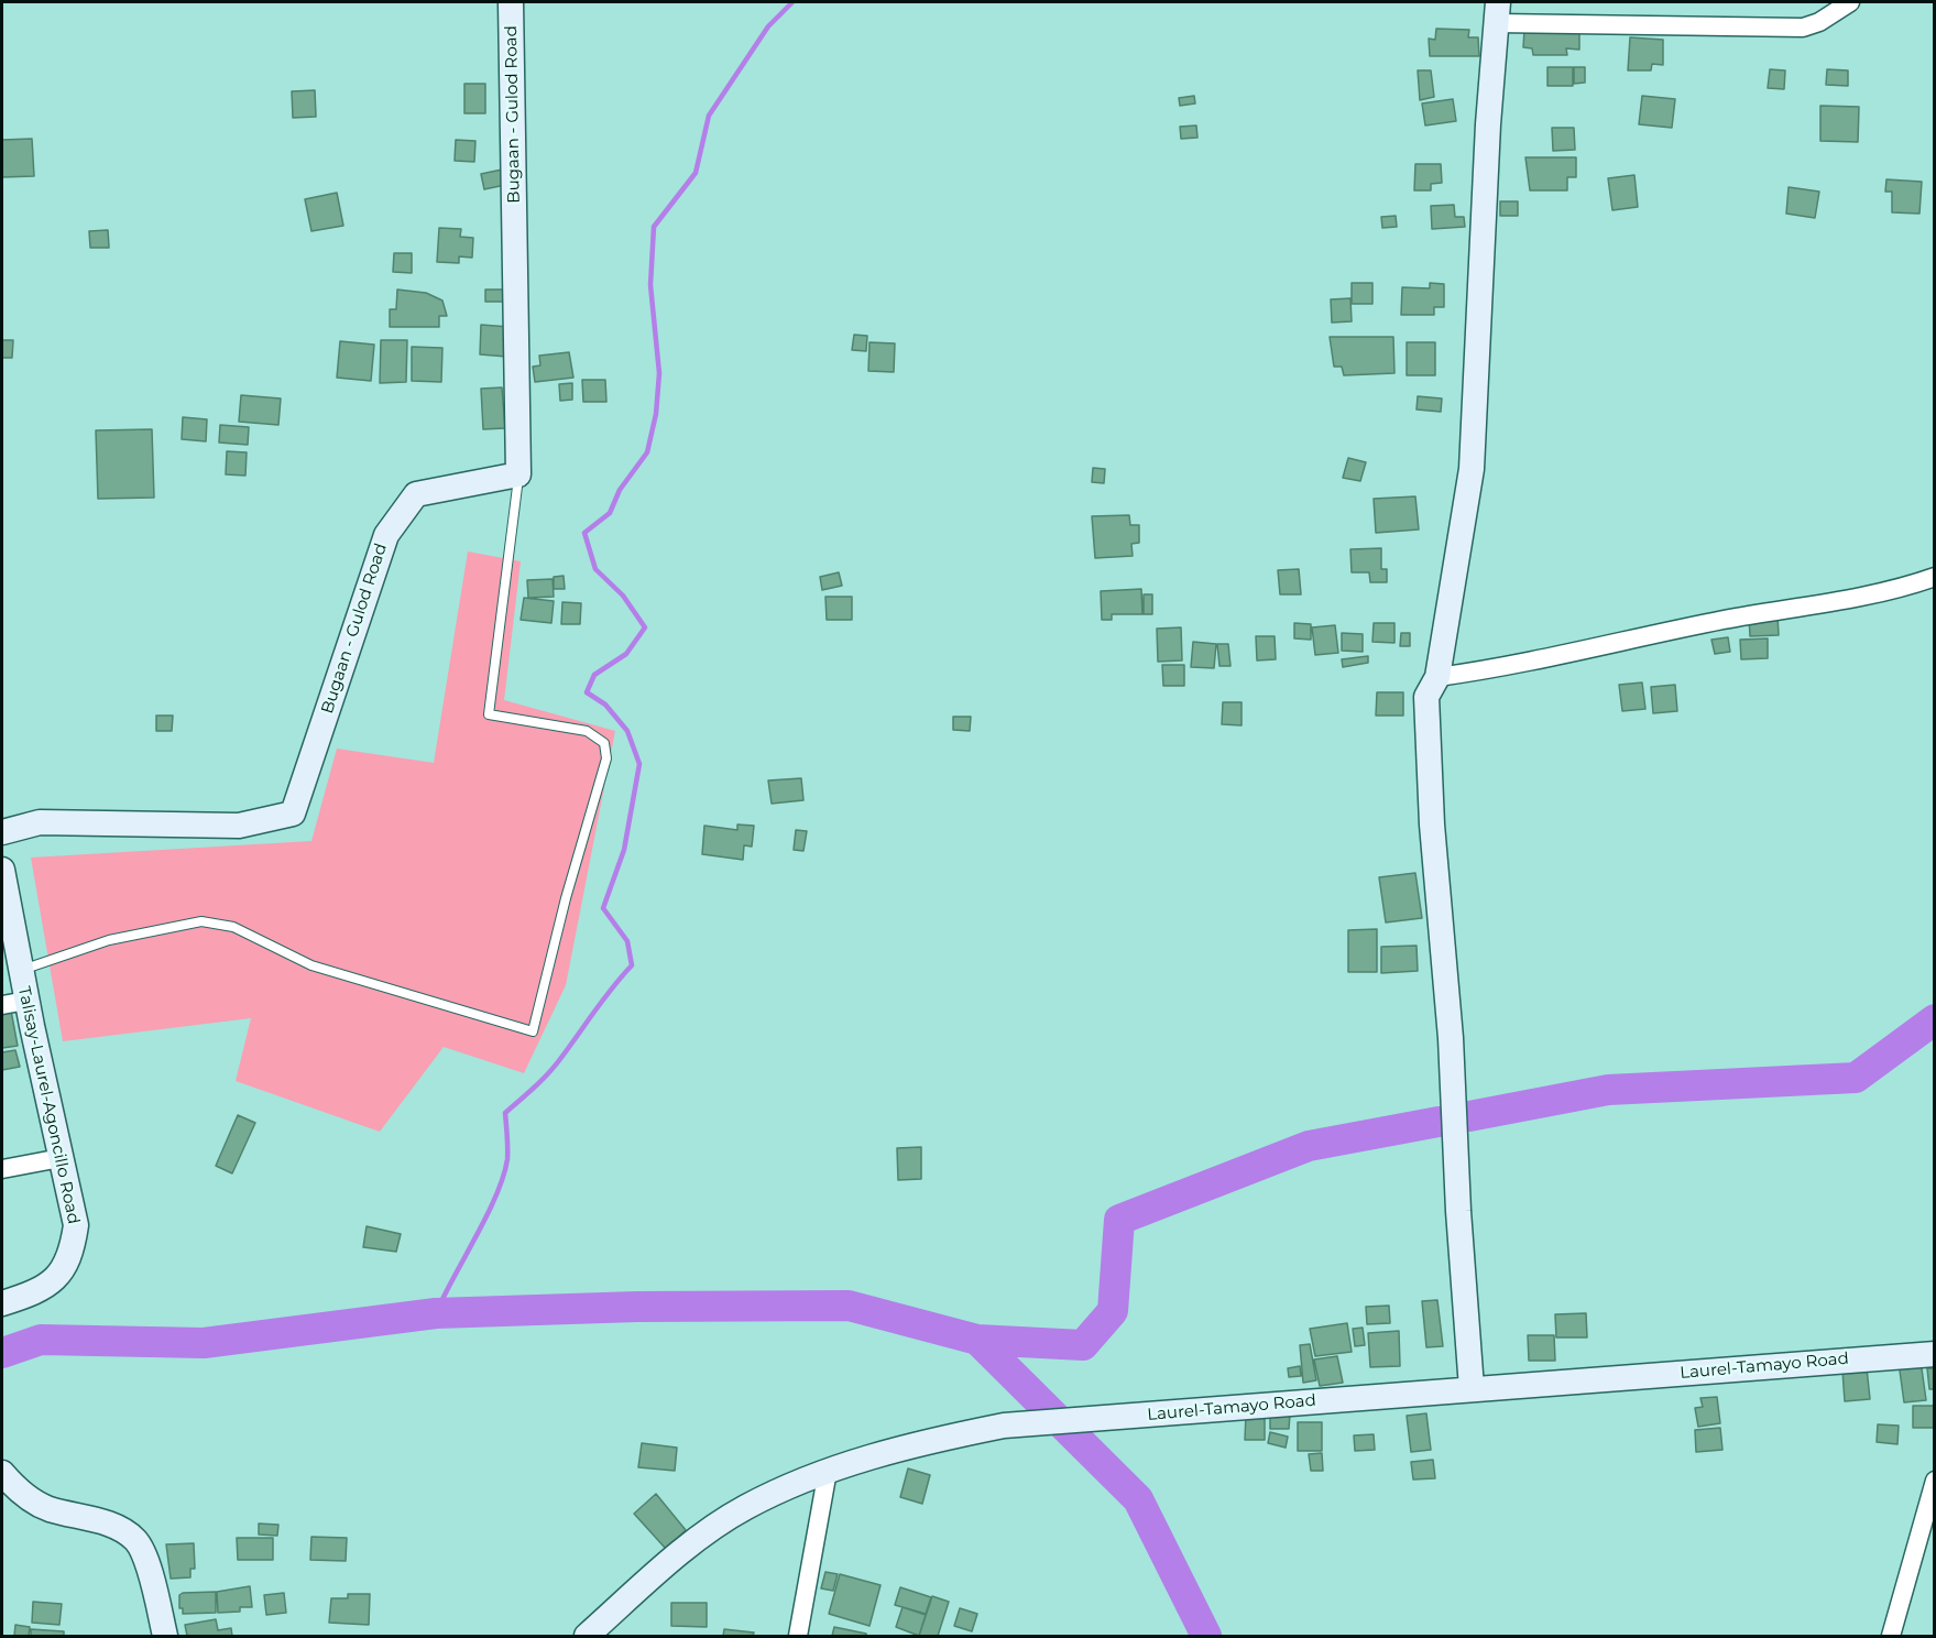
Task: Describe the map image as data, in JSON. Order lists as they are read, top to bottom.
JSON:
{
  "streets": {
    "street": ["Bugaan - Gulod Road", "Talisay-Laurel-Agoncillo Road", "Laurel-Tamayo Road"]
  }
}
